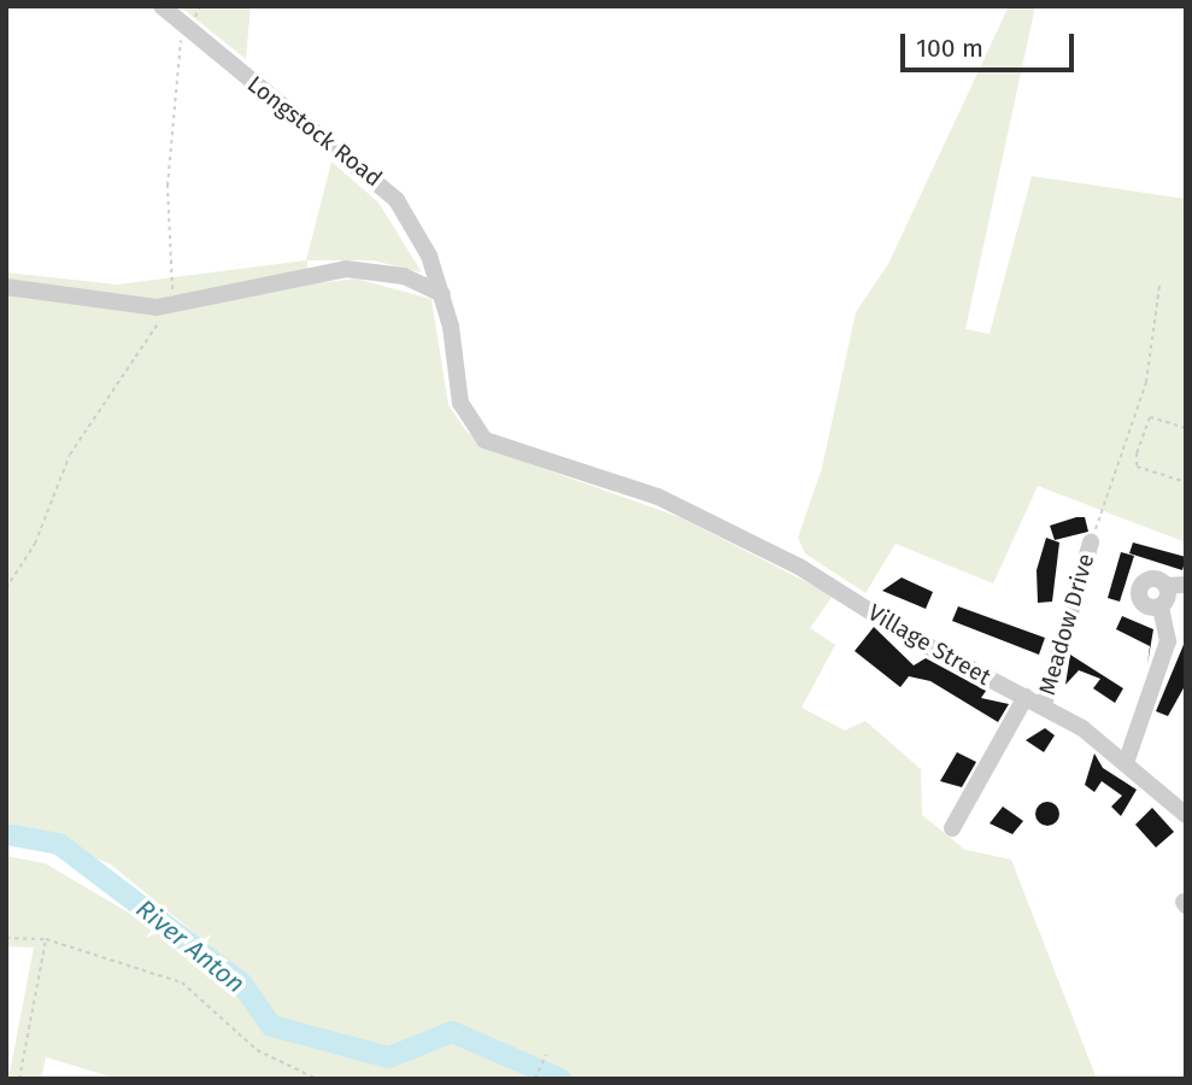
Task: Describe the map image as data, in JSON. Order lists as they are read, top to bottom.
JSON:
{
  "streets": {
    "street": ["Longstock Road", "Meadow Drive", "Village Street"]
  },
  "crossings": [
    ["Longstock Road", "Village Street"],
    ["Meadow Drive", "Village Street"]
  ],
  "water": ["River Anton"],
  "scale_bar": "100 m"
}
